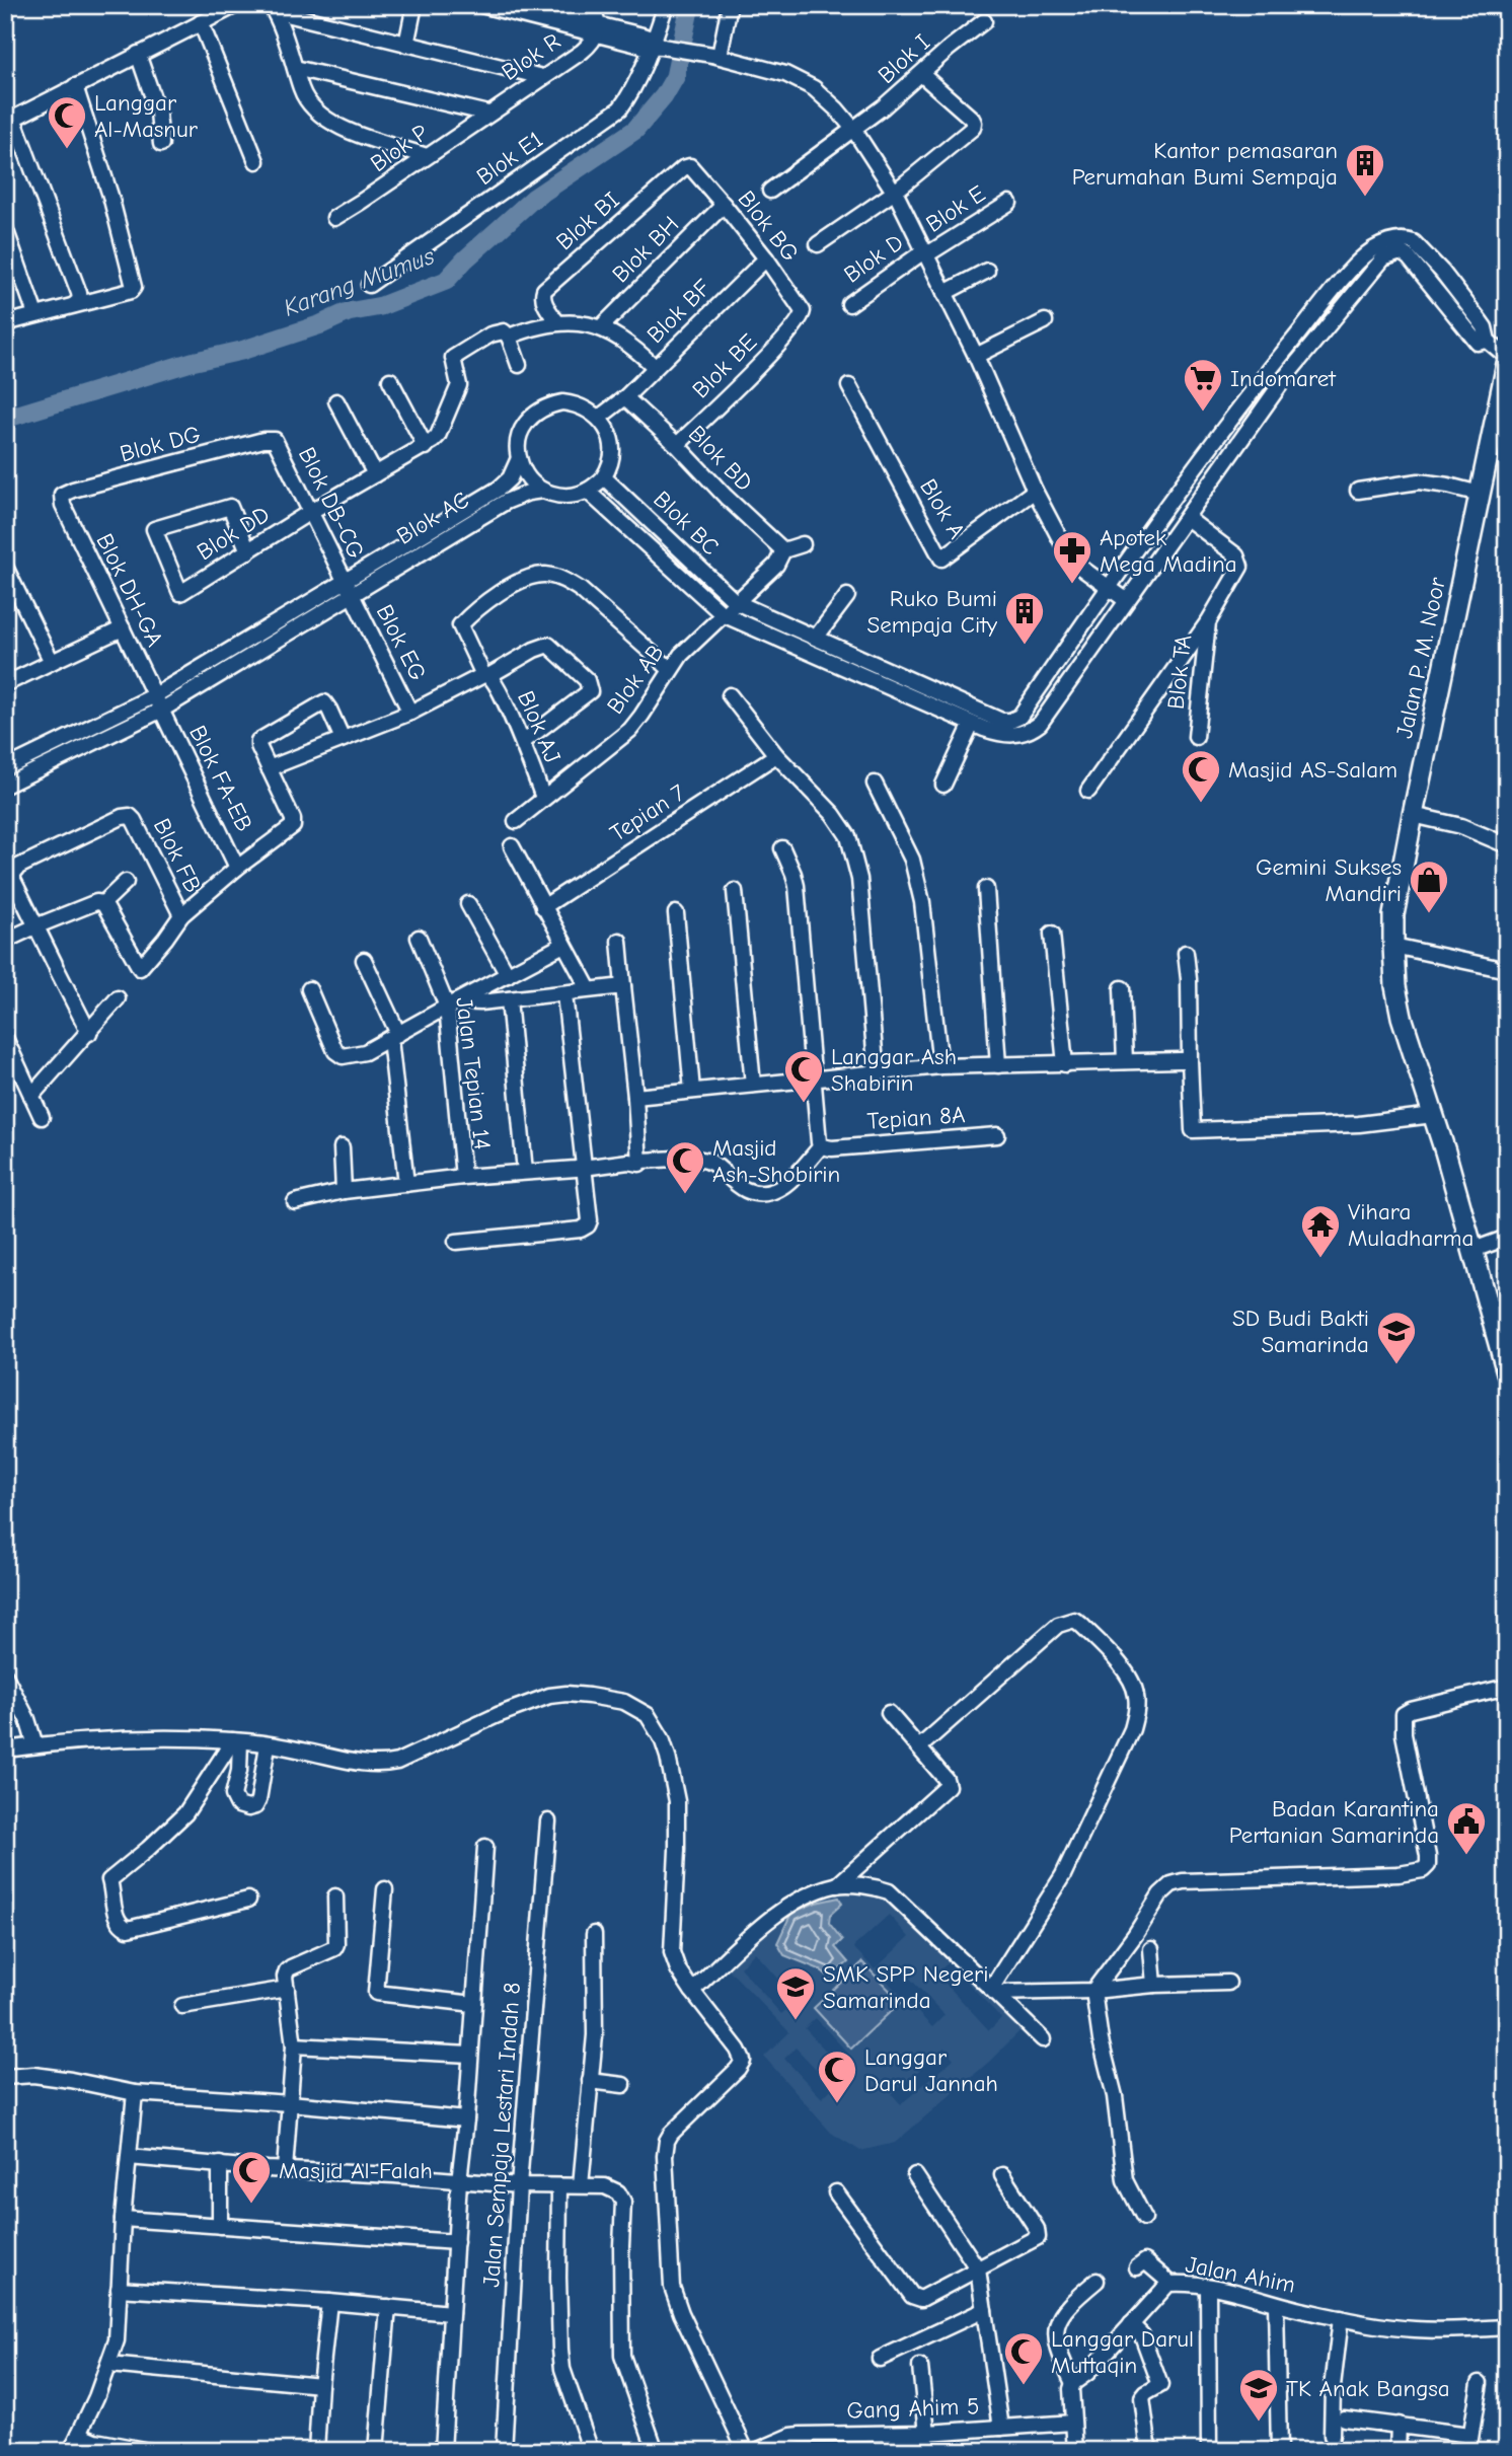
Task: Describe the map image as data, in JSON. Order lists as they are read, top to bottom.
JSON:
{
  "streets": {
    "highway": ["Jalan P. M. Noor"],
    "street": [
      "Blok R",
      "Blok I",
      "Blok P",
      "Blok E1",
      "Blok E",
      "Blok BI",
      "Blok BG",
      "Blok BH",
      "Blok D",
      "Blok BF",
      "Blok BE",
      "Blok DG",
      "Blok BD",
      "Blok DB-CG",
      "Blok A",
      "Blok AC",
      "Blok BC",
      "Blok DD",
      "Blok DH-GA",
      "Blok EG",
      "Blok TA",
      "Blok AB",
      "Blok AJ",
      "Blok FA-EB",
      "Tepian 7",
      "Blok FB",
      "Jalan Tepian 14",
      "Tepian 8A",
      "Jalan Sempaja Lestari Indah 8",
      "Jalan Ahim",
      "Gang Ahim 5"
    ]
  },
  "crossings": [
    ["Blok R", "Blok P"],
    ["Blok E", "Blok D"],
    ["Blok BI", "Blok BG"],
    ["Blok BG", "Blok BH"],
    ["Blok BG", "Blok BF"],
    ["Blok BG", "Blok BE"],
    ["Blok BF", "Blok BD"],
    ["Blok BF", "Blok AC"],
    ["Blok BF", "Blok BC"],
    ["Blok BE", "Blok BD"],
    ["Blok DG", "Blok DB-CG"],
    ["Blok DG", "Blok DH-GA"],
    ["Blok BD", "Blok AB"],
    ["Blok DB-CG", "Blok AC"],
    ["Blok DB-CG", "Blok DD"],
    ["Blok DB-CG", "Blok EG"],
    ["Blok AC", "Blok BC"],
    ["Blok AC", "Blok EG"],
    ["Blok BC", "Blok AB"],
    ["Blok DH-GA", "Blok FA-EB"],
    ["Blok AB", "Blok AJ"]
  ],
  "water": ["Karang Mumus"],
  "places": {
    "mosque": [
      "Langgar Al-Masnur",
      "Masjid AS-Salam",
      "Langgar Ash Shabirin",
      "Masjid Ash-Shobirin",
      "Langgar Darul Jannah",
      "Masjid Al-Falah",
      "Langgar Darul Muttaqin"
    ],
    "building": ["Kantor pemasaran Perumahan Bumi Sempaja", "Ruko Bumi Sempaja City"],
    "supermarket": ["Indomaret"],
    "pharmacy": ["Apotek Mega Madina"],
    "shop": ["Gemini Sukses Mandiri"],
    "temple": ["Vihara Muladharma"],
    "school or university": ["SD Budi Bakti Samarinda", "SMK SPP Negeri Samarinda", "TK Anak Bangsa"],
    "public building": ["Badan Karantina Pertanian Samarinda"]
  }
}
